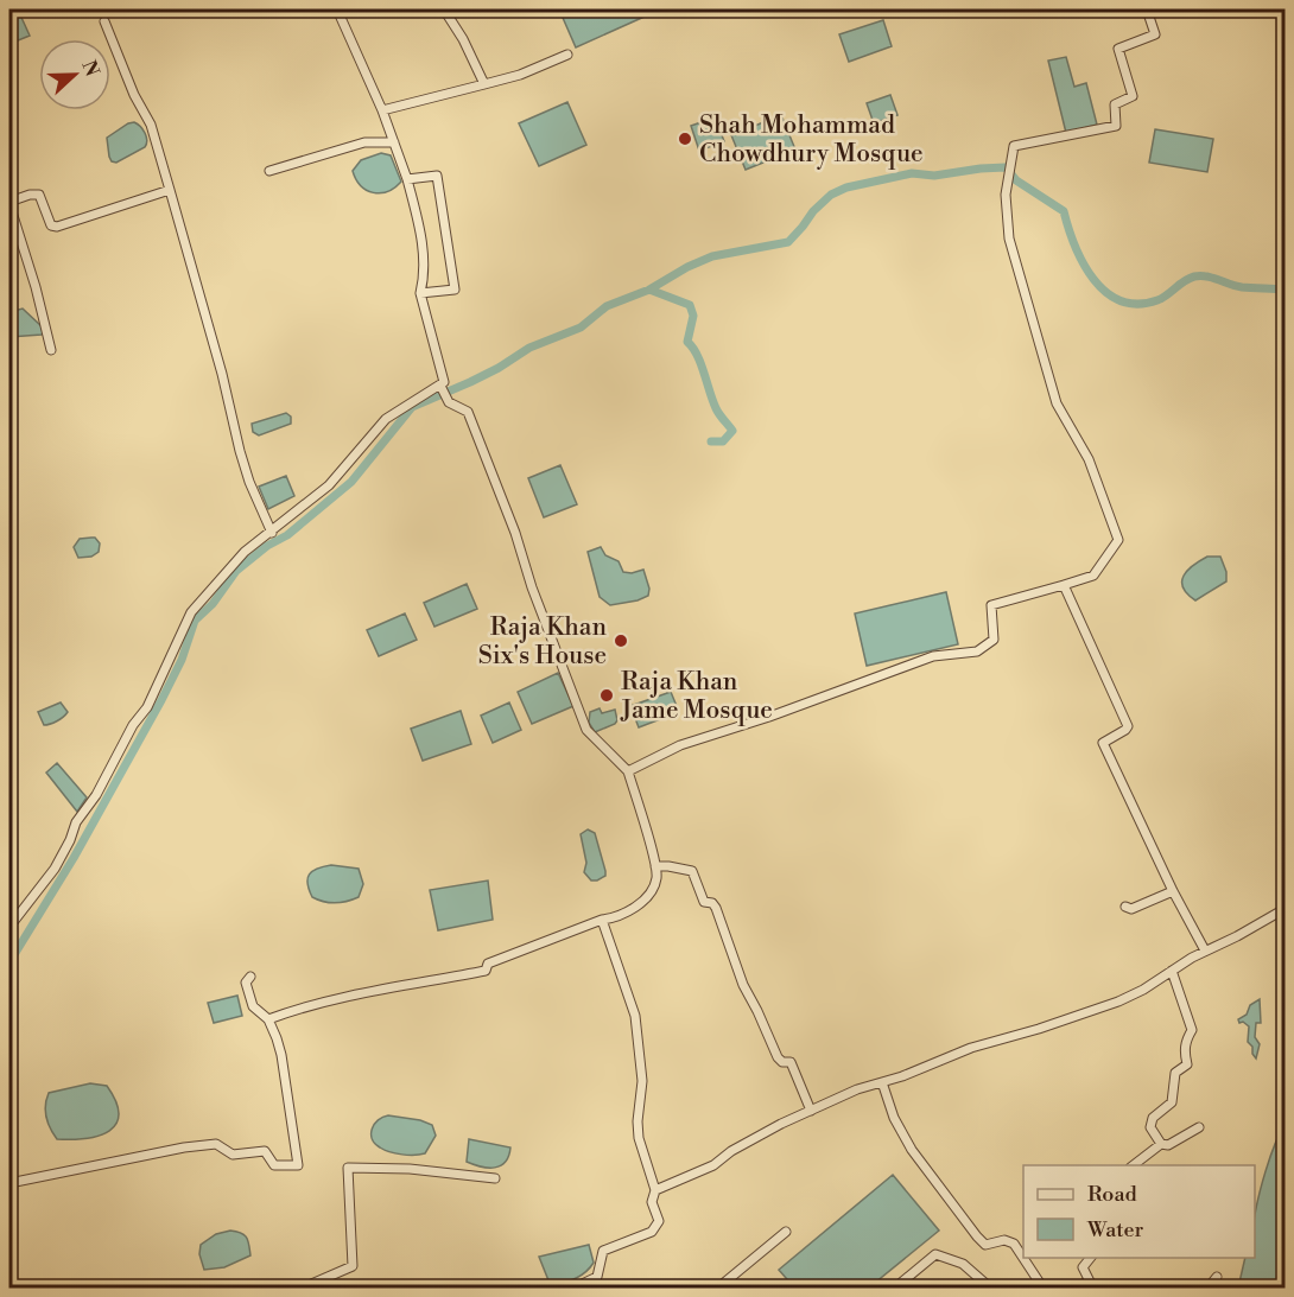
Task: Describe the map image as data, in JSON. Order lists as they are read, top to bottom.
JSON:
{
  "places": ["Shah Mohammad Chowdhury Mosque", "Raja Khan Six's House", "Raja Khan Jame Mosque"],
  "legend": ["Road", "Water"],
  "north": "right"
}
